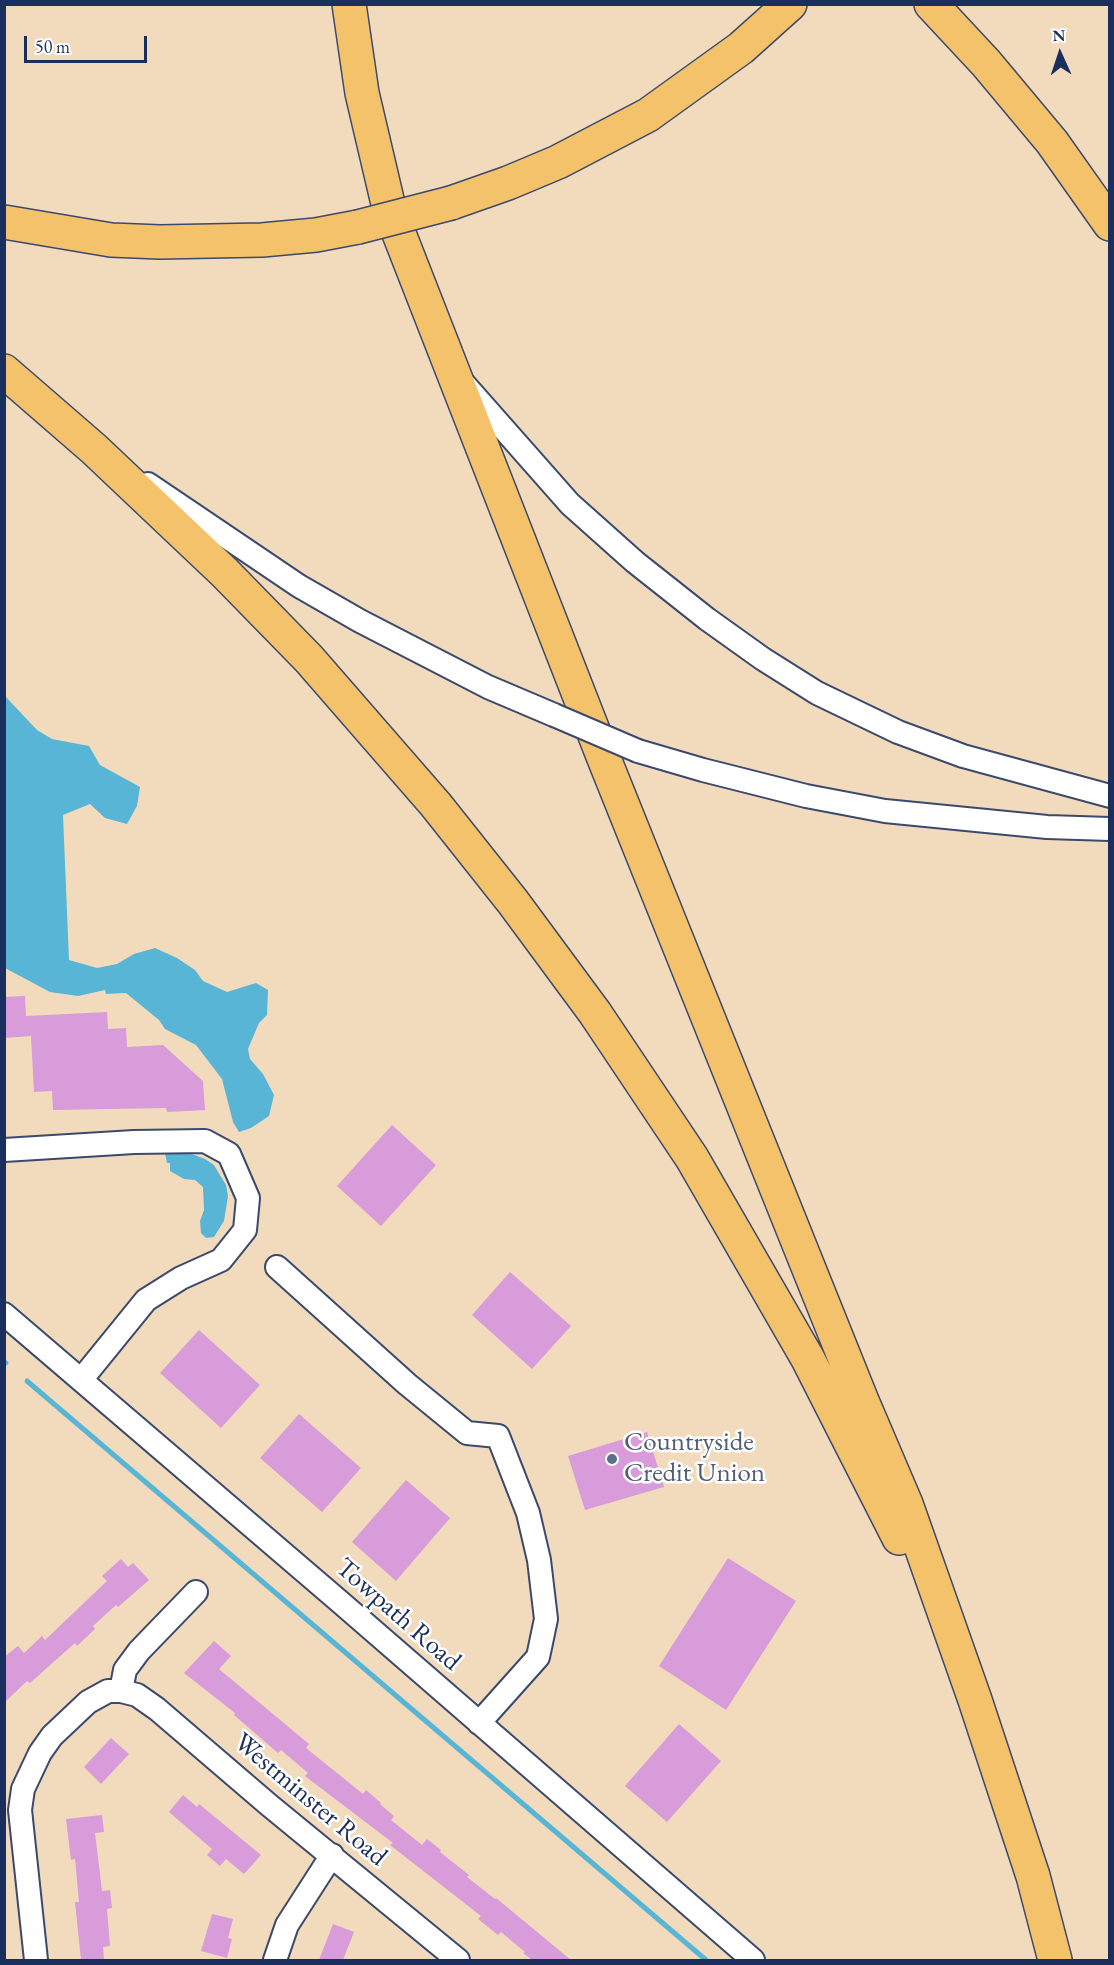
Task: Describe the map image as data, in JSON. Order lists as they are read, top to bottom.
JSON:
{
  "streets": {
    "street": ["Towpath Road", "Westminster Road"]
  },
  "places": ["Countryside Credit Union"],
  "scale_bar": "50 m",
  "north": "top"
}
